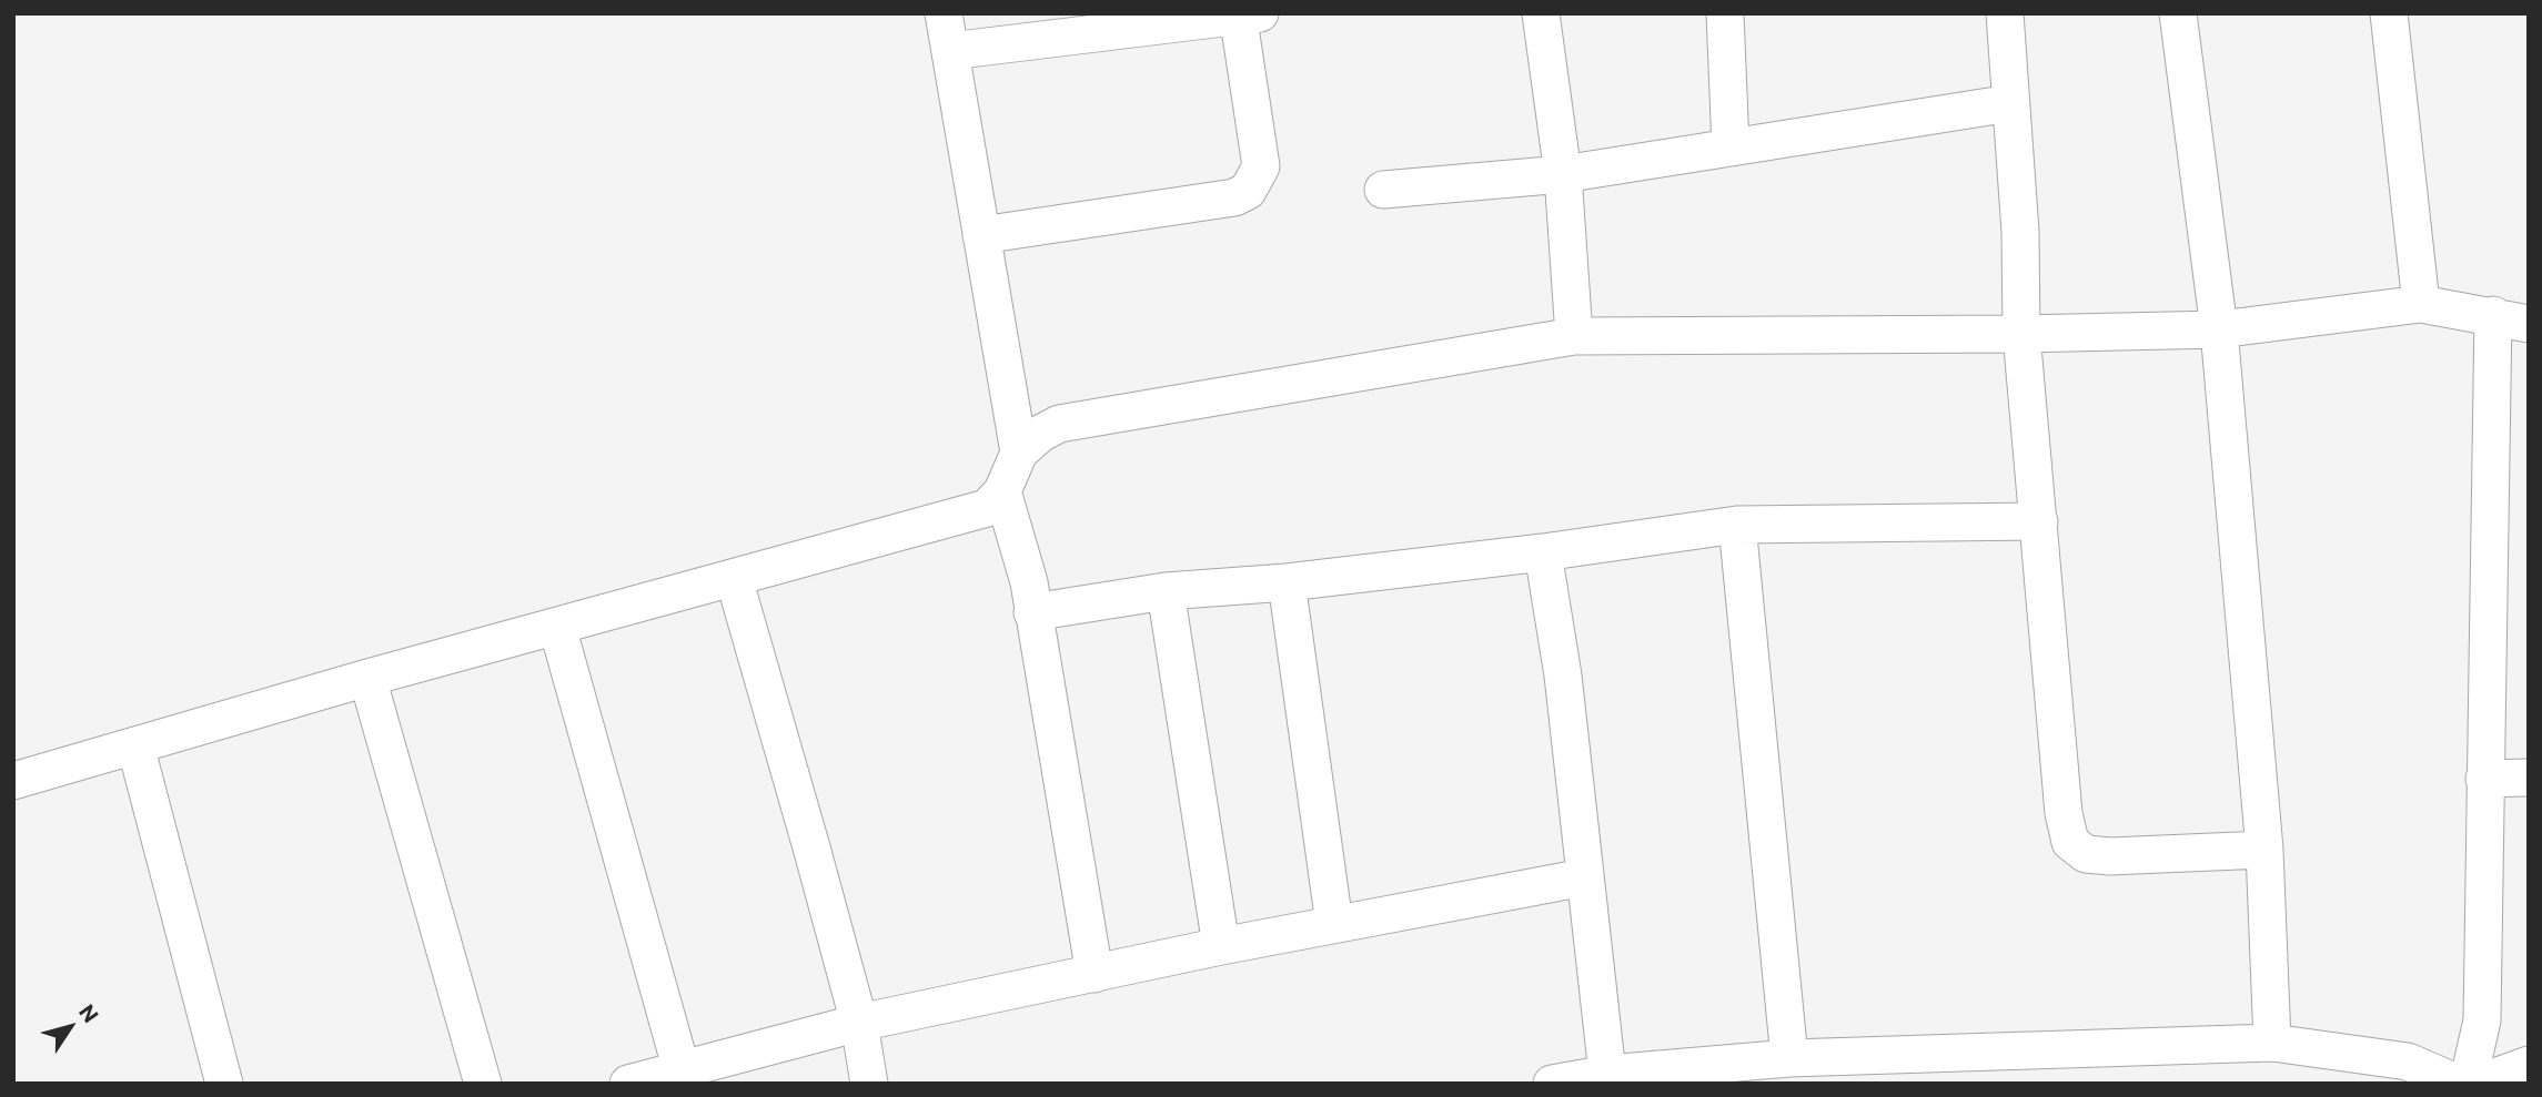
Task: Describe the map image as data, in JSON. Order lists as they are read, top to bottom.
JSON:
{
  "north": "top right"
}
